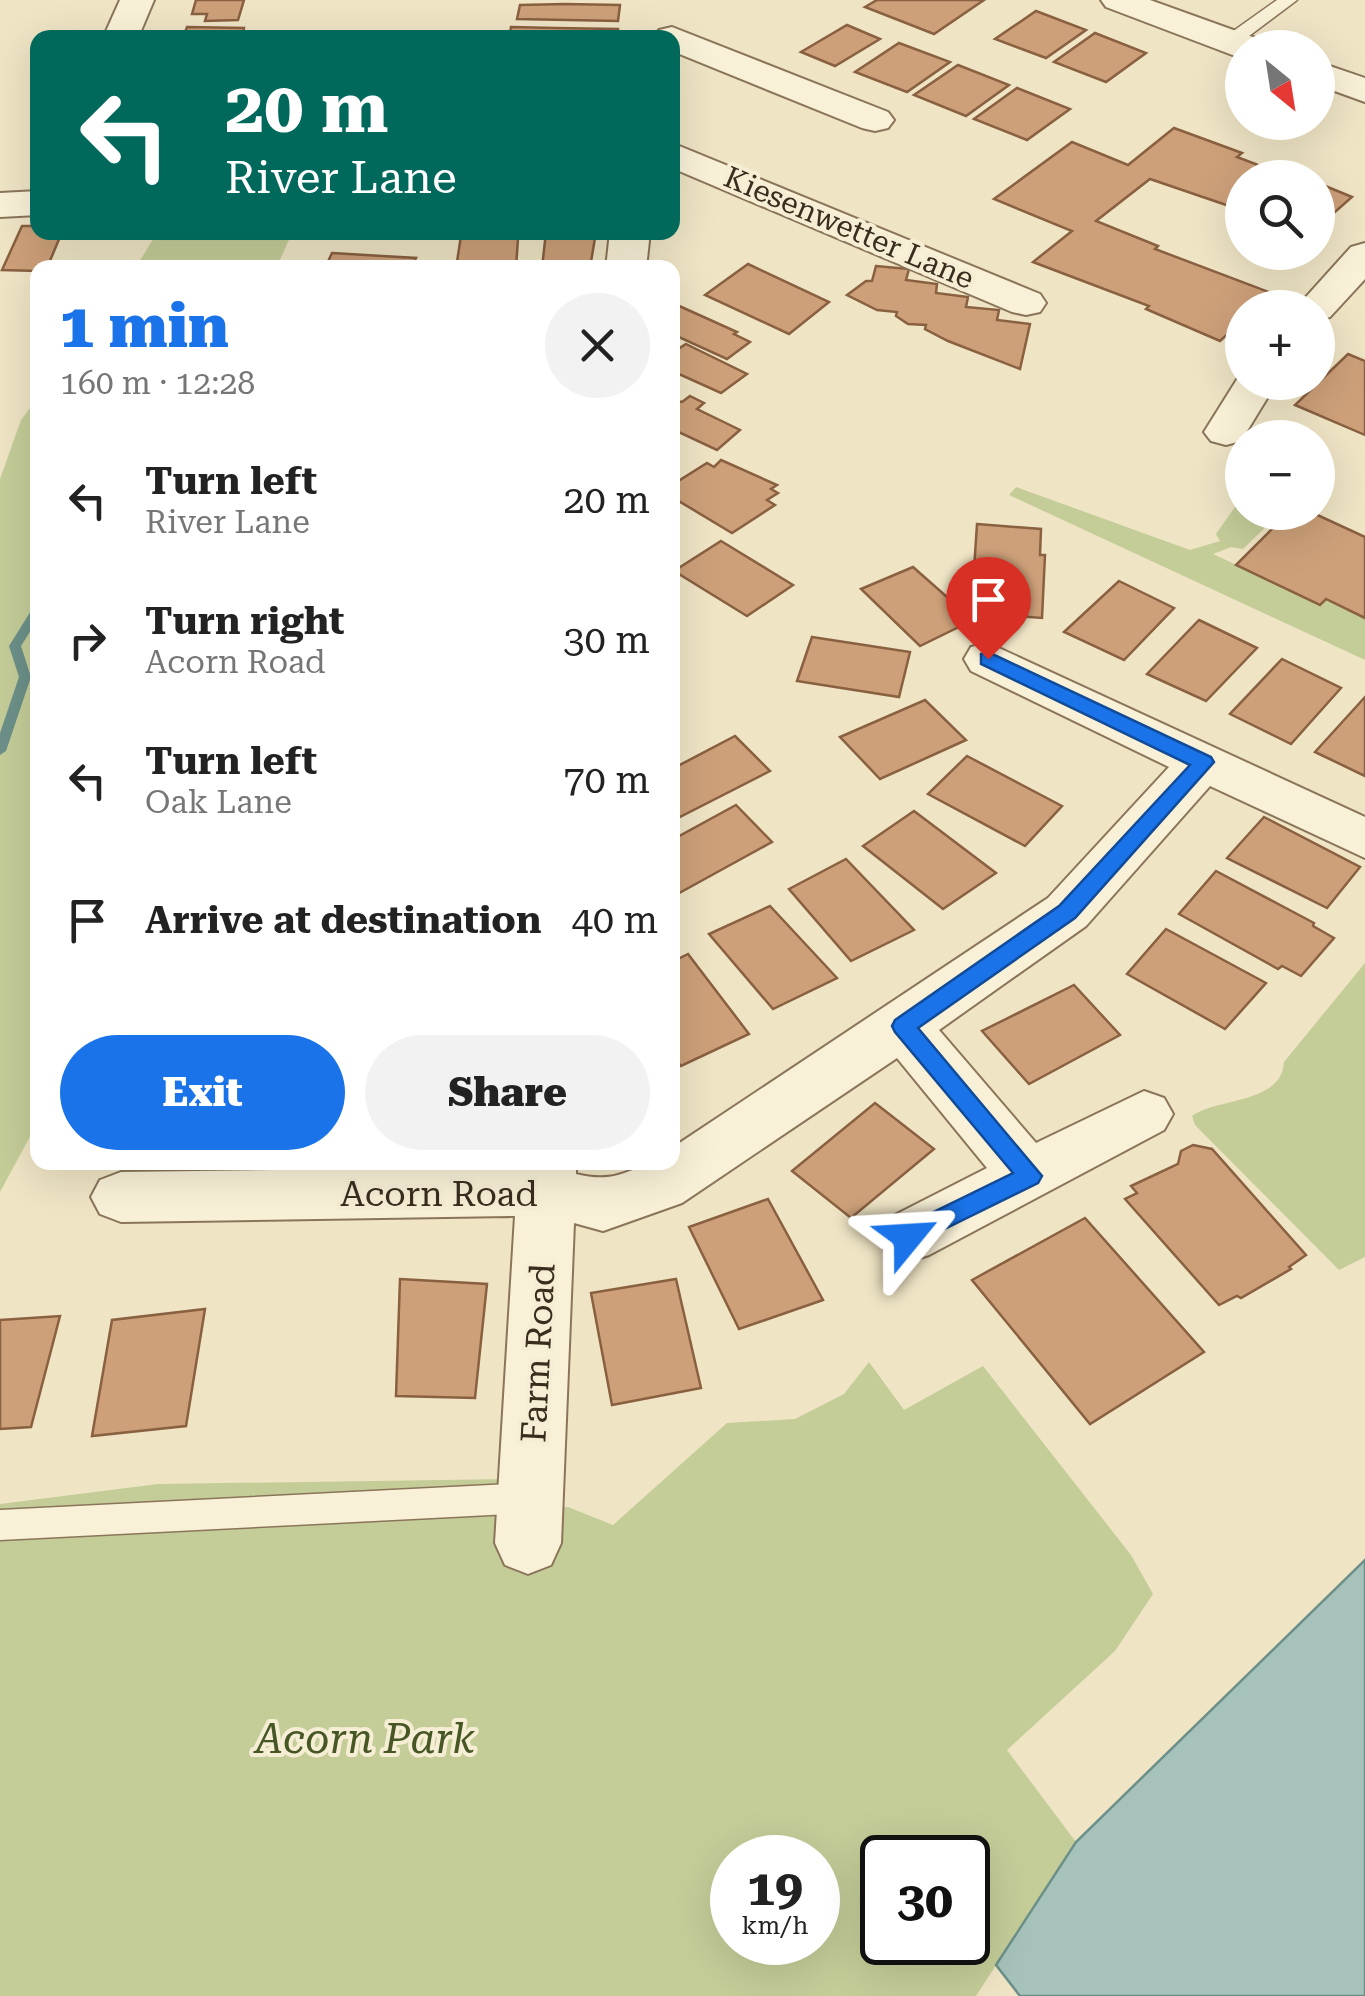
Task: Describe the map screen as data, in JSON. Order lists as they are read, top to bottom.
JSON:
{
  "streets": {
    "street": ["Kiesenwetter Lane", "Acorn Road", "Farm Road"]
  },
  "crossings": [
    ["Acorn Road", "Farm Road"]
  ],
  "parks": ["Acorn Park"],
  "north": "bottom right",
  "page": {
    "map_buttons": ["+", "−"],
    "turn": ["20 m", "River Lane"],
    "heading": ["1 min", "160 m · 12:28"],
    "list": [
      {
        "name": "Turn left",
        "note": "River Lane",
        "value": "20 m"
      },
      {
        "name": "Turn right",
        "note": "Acorn Road",
        "value": "30 m"
      },
      {
        "name": "Turn left",
        "note": "Oak Lane",
        "value": "70 m"
      },
      {
        "name": "Arrive at destination",
        "value": "40 m"
      }
    ],
    "buttons": ["Exit", "Share"],
    "speed": "19 km/h",
    "limit": "30"
  }
}
